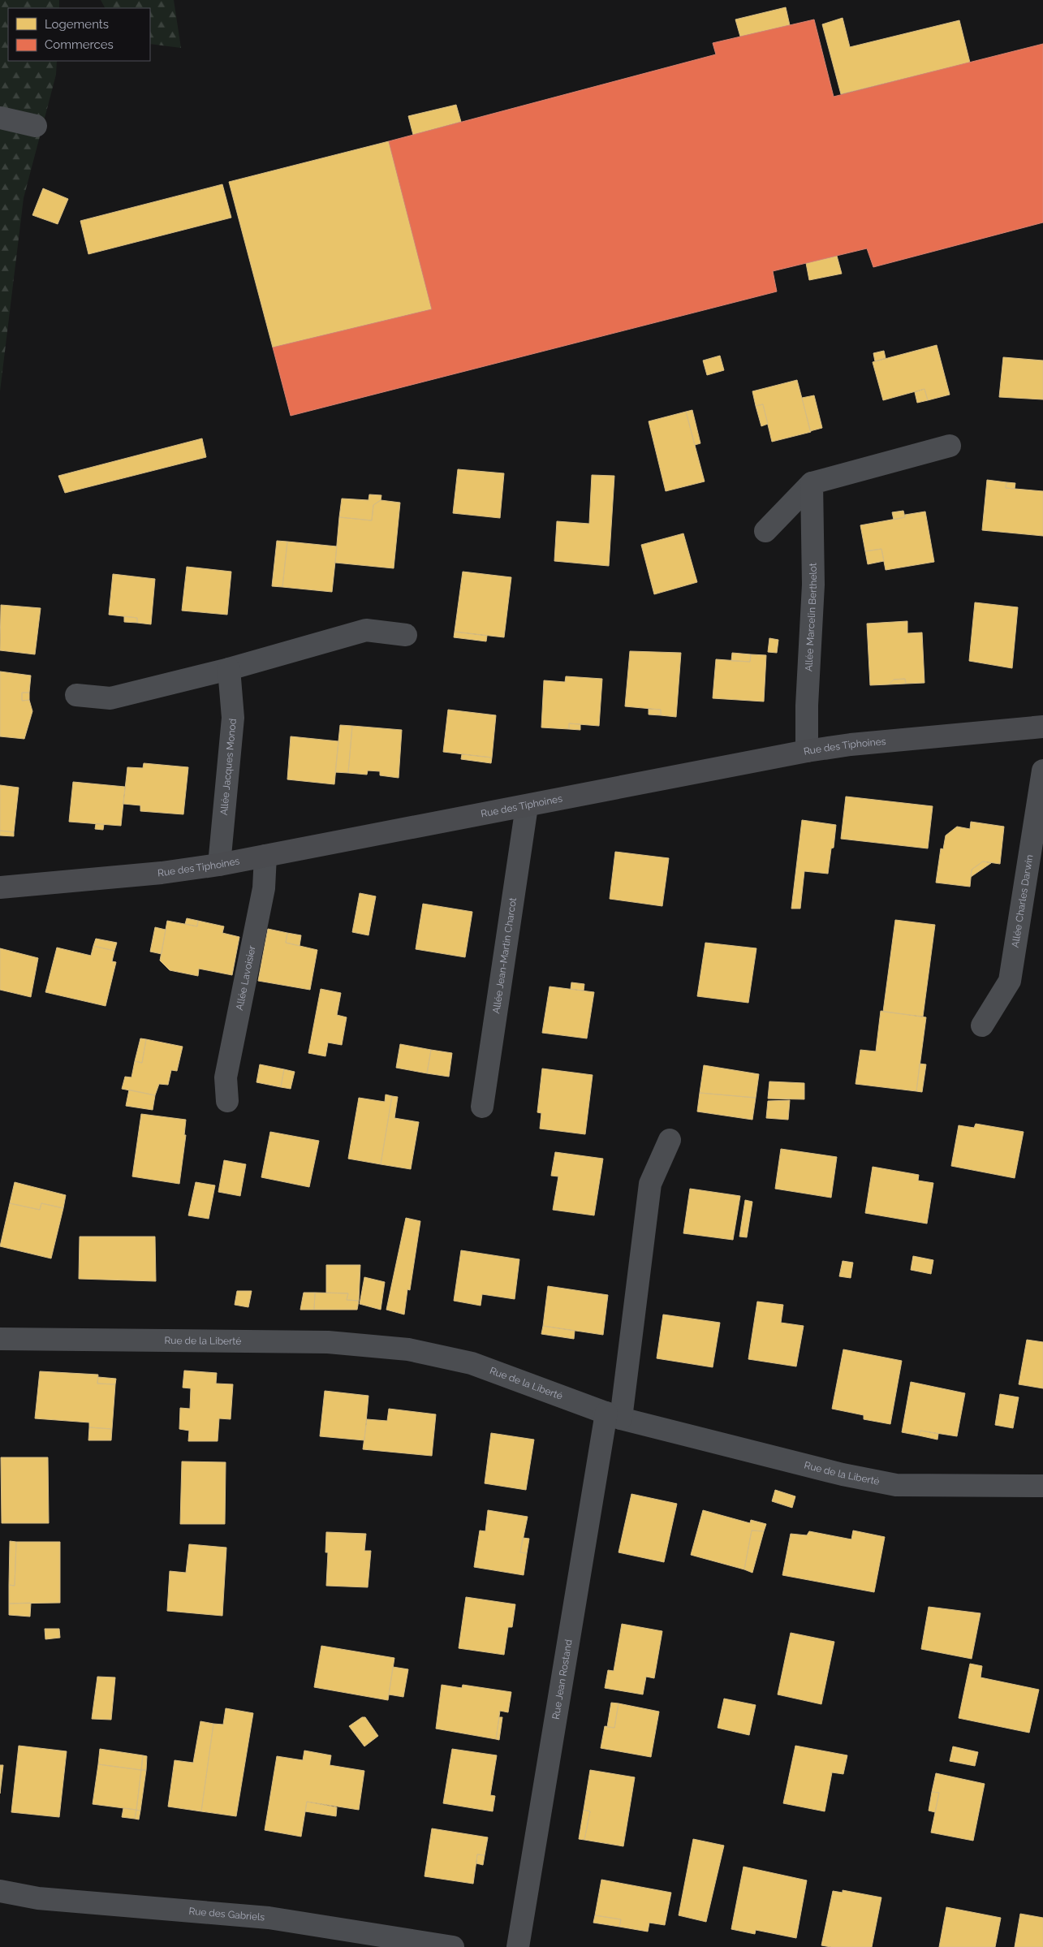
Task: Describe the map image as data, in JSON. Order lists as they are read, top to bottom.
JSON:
{
  "streets": {
    "street": [
      "Allée Marcelin Berthelot",
      "Rue des Tiphoines",
      "Allée Jacques Monod",
      "Allée Charles Darwin",
      "Allée Jean-Martin Charcot",
      "Allée Lavoisier",
      "Rue de la Liberté",
      "Rue Jean Rostand",
      "Rue des Gabriels"
    ]
  },
  "crossings": [
    ["Allée Marcelin Berthelot", "Rue des Tiphoines"],
    ["Rue des Tiphoines", "Allée Jacques Monod"],
    ["Rue des Tiphoines", "Allée Jean-Martin Charcot"],
    ["Rue des Tiphoines", "Allée Lavoisier"],
    ["Rue de la Liberté", "Rue Jean Rostand"]
  ],
  "legend": ["Logements", "Commerces"]
}
